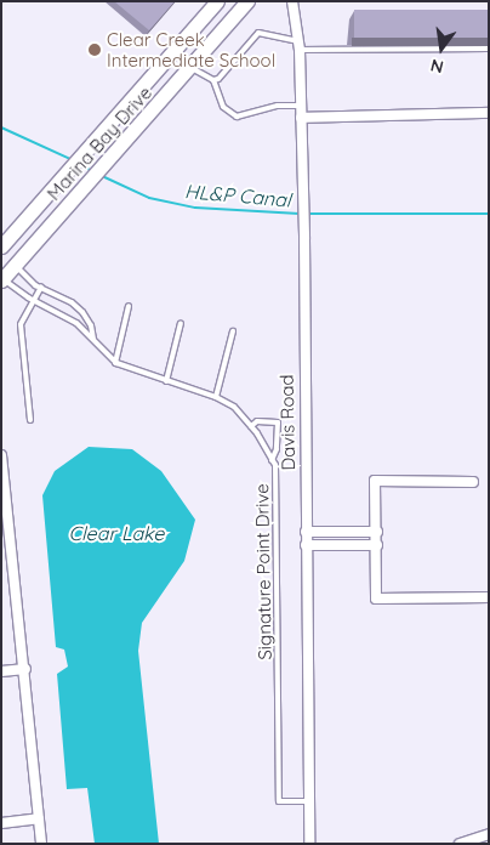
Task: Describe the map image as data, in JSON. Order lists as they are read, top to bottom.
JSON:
{
  "streets": {
    "main road": ["Marina Bay Drive"],
    "street": ["Davis Road"],
    "lane": ["Signature Point Drive"]
  },
  "crossings": [
    ["Marina Bay Drive", "Signature Point Drive"],
    ["Davis Road", "Signature Point Drive"]
  ],
  "water": ["HL&P Canal", "Clear Lake"],
  "places": ["Clear Creek Intermediate School"],
  "north": "bottom"
}
